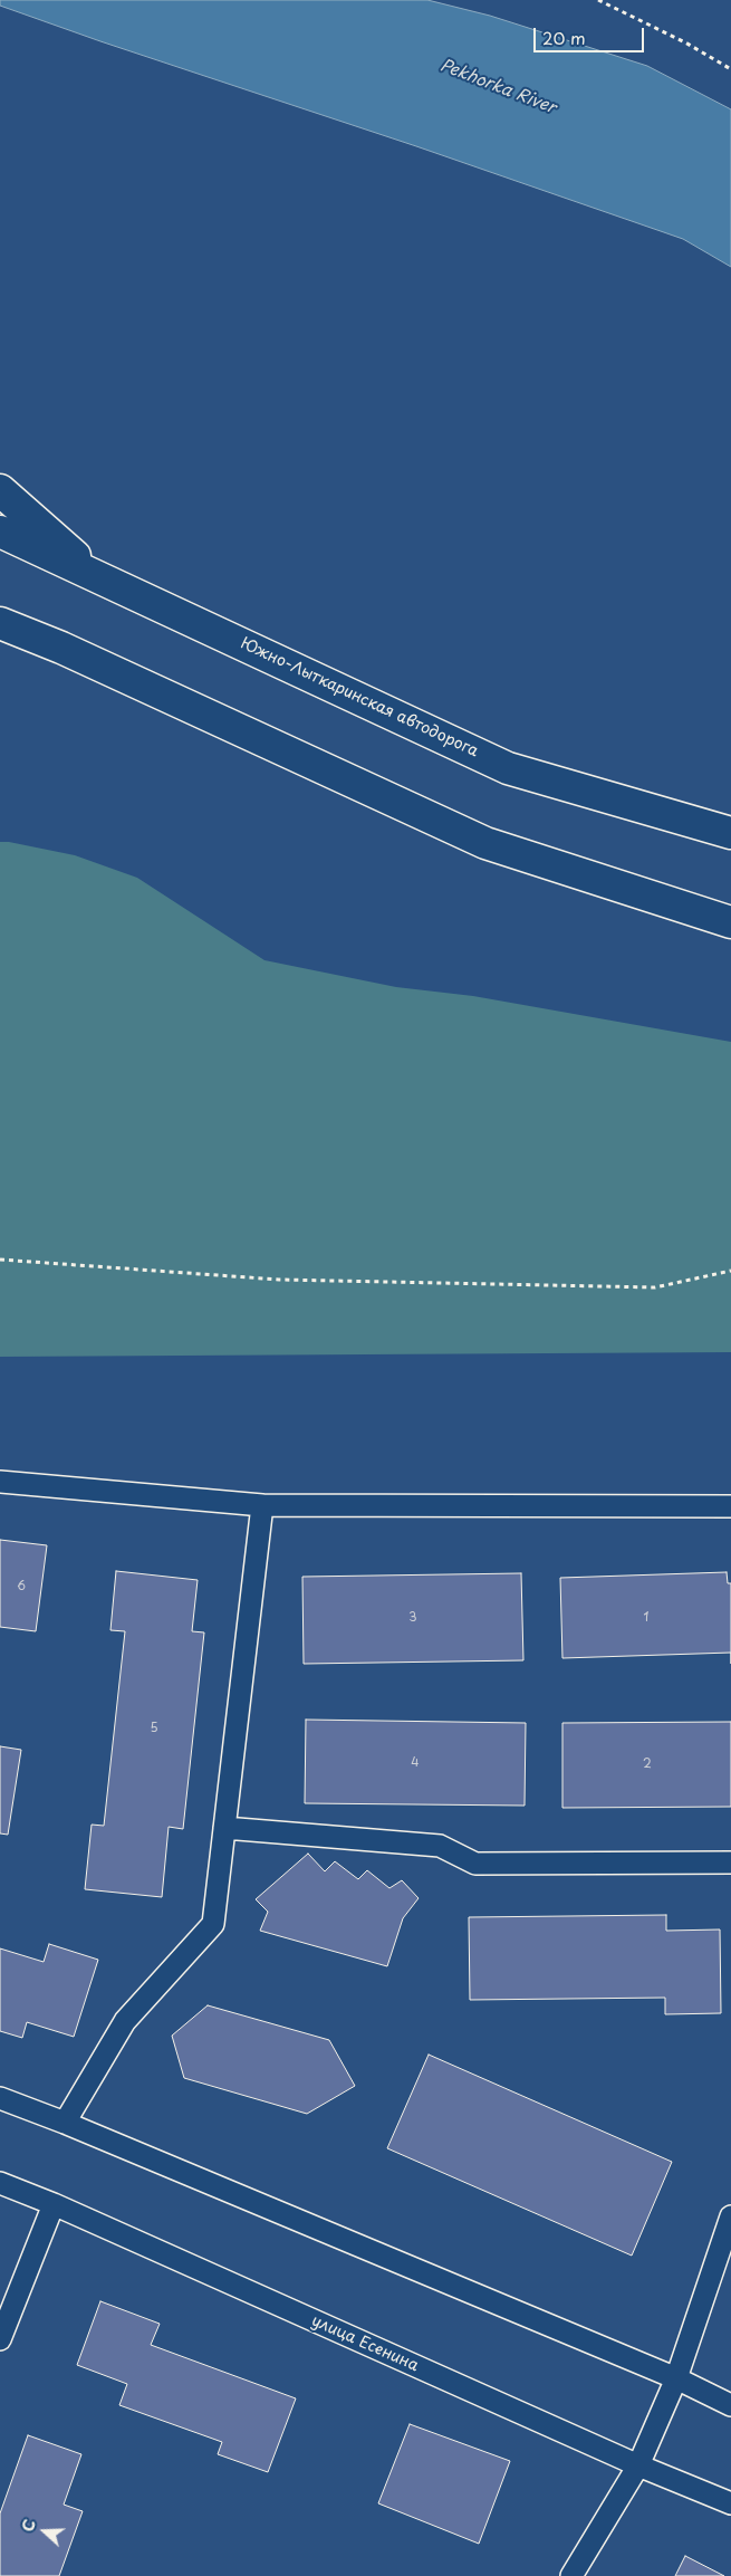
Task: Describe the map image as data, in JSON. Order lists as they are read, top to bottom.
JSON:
{
  "streets": {
    "main road": ["Южно-Лыткаринская автодорога"],
    "lane": ["улица Есенина"]
  },
  "water": ["Pekhorka River"],
  "house_numbers": [
    "6",
    "3",
    "1",
    "5",
    "4",
    "2"
  ],
  "scale_bar": "20 m",
  "north": "left"
}
